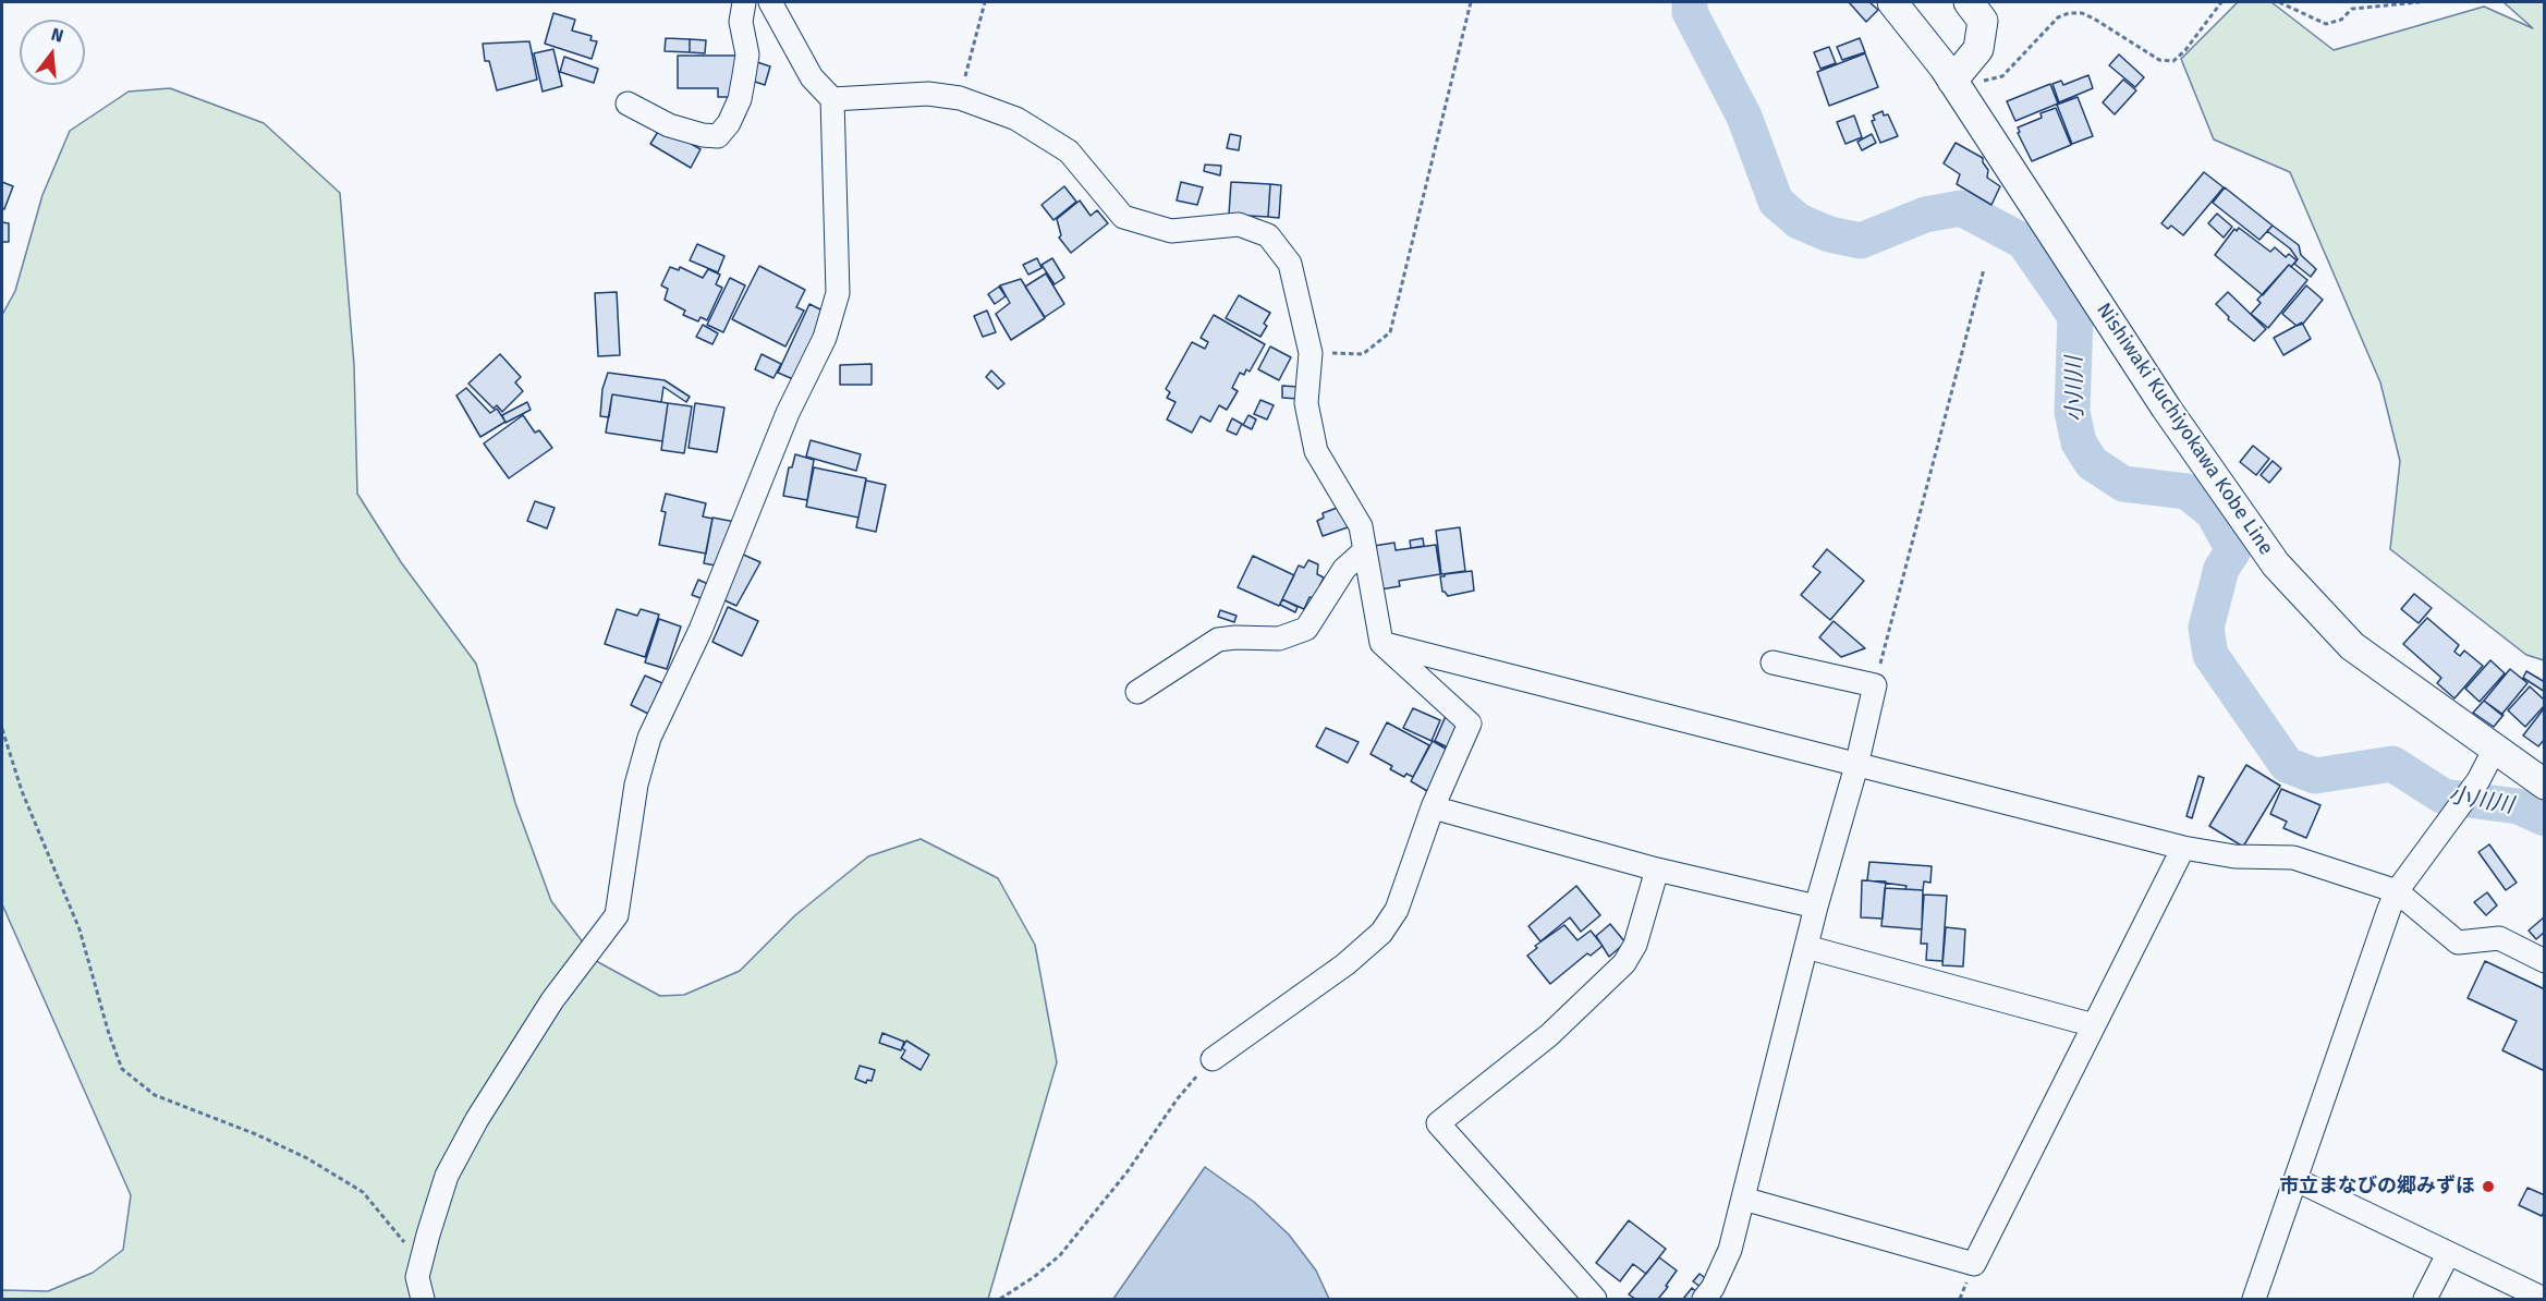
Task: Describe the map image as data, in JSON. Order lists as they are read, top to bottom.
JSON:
{
  "streets": {
    "main road": ["Nishiwaki Kuchiyokawa Kobe Line"]
  },
  "water": ["小川川"],
  "places": ["市立まなびの郷みずほ"],
  "north": "top"
}
